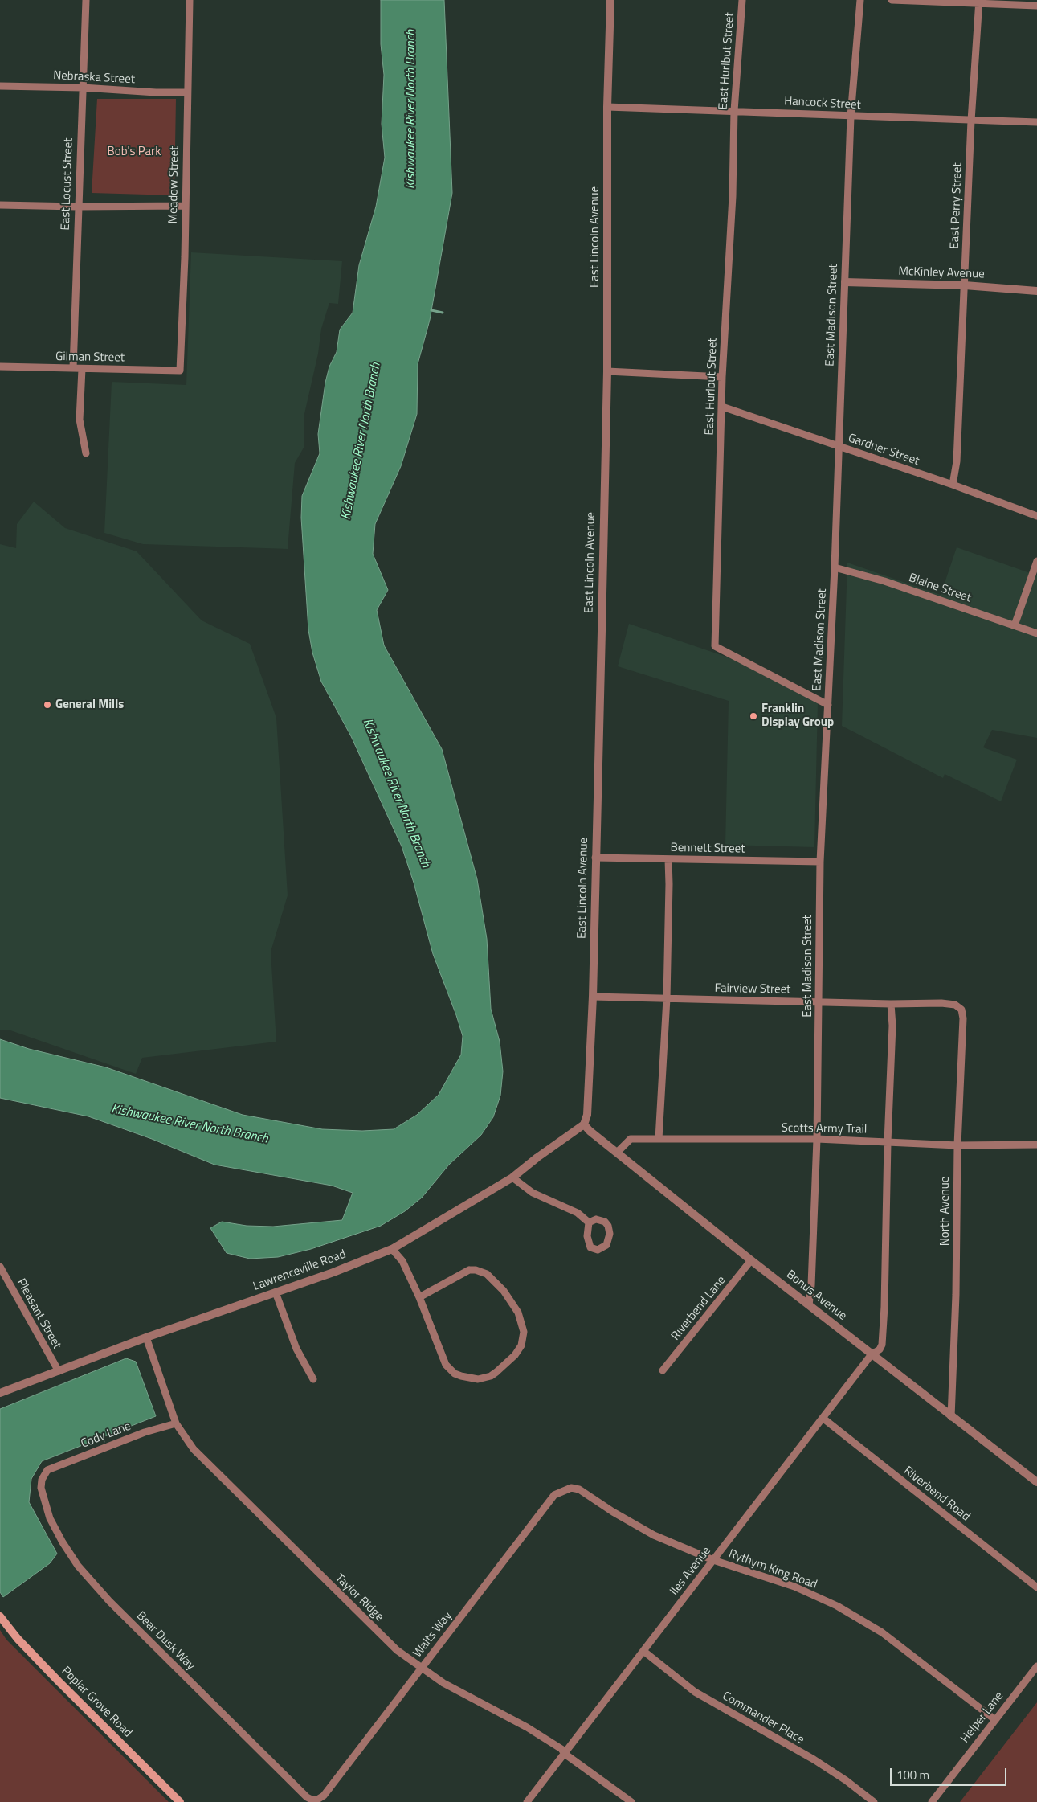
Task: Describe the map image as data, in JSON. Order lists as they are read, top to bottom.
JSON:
{
  "streets": {
    "main road": ["Poplar Grove Road"],
    "street": [
      "East Hurlbut Street",
      "Nebraska Street",
      "Hancock Street",
      "East Locust Street",
      "Meadow Street",
      "East Perry Street",
      "East Lincoln Avenue",
      "McKinley Avenue",
      "East Madison Street",
      "Gilman Street",
      "Gardner Street",
      "Blaine Street",
      "Bennett Street",
      "Fairview Street",
      "Scotts Army Trail",
      "North Avenue",
      "Lawrenceville Road",
      "Bonus Avenue",
      "Riverbend Lane",
      "Pleasant Street",
      "Cody Lane",
      "Riverbend Road",
      "Rythym King Road",
      "Iles Avenue",
      "Taylor Ridge",
      "Walts Way",
      "Bear Dusk Way",
      "Helper Lane",
      "Commander Place"
    ]
  },
  "crossings": [
    ["East Hurlbut Street", "Hancock Street"],
    ["East Hurlbut Street", "East Madison Street"],
    ["East Hurlbut Street", "Gardner Street"],
    ["Nebraska Street", "East Locust Street"],
    ["Nebraska Street", "Meadow Street"],
    ["Hancock Street", "East Perry Street"],
    ["Hancock Street", "East Lincoln Avenue"],
    ["Hancock Street", "East Madison Street"],
    ["East Locust Street", "Gilman Street"],
    ["Meadow Street", "Gilman Street"],
    ["East Perry Street", "McKinley Avenue"],
    ["East Perry Street", "Gardner Street"],
    ["East Lincoln Avenue", "Bennett Street"],
    ["East Lincoln Avenue", "Fairview Street"],
    ["East Lincoln Avenue", "Lawrenceville Road"],
    ["East Lincoln Avenue", "Bonus Avenue"],
    ["McKinley Avenue", "East Madison Street"],
    ["East Madison Street", "Gardner Street"],
    ["East Madison Street", "Blaine Street"],
    ["East Madison Street", "Bennett Street"],
    ["East Madison Street", "Fairview Street"],
    ["East Madison Street", "Scotts Army Trail"],
    ["East Madison Street", "Bonus Avenue"],
    ["Fairview Street", "North Avenue"],
    ["Fairview Street", "Iles Avenue"],
    ["Scotts Army Trail", "North Avenue"],
    ["Scotts Army Trail", "Bonus Avenue"],
    ["Scotts Army Trail", "Iles Avenue"],
    ["North Avenue", "Bonus Avenue"],
    ["Lawrenceville Road", "Bonus Avenue"],
    ["Lawrenceville Road", "Pleasant Street"],
    ["Lawrenceville Road", "Taylor Ridge"],
    ["Bonus Avenue", "Riverbend Lane"],
    ["Bonus Avenue", "Iles Avenue"],
    ["Cody Lane", "Taylor Ridge"],
    ["Cody Lane", "Bear Dusk Way"],
    ["Riverbend Road", "Iles Avenue"],
    ["Rythym King Road", "Iles Avenue"],
    ["Rythym King Road", "Walts Way"],
    ["Rythym King Road", "Helper Lane"],
    ["Iles Avenue", "Taylor Ridge"],
    ["Iles Avenue", "Commander Place"],
    ["Taylor Ridge", "Walts Way"],
    ["Walts Way", "Bear Dusk Way"]
  ],
  "water": ["Kishwaukee River North Branch"],
  "parks": ["Bob's Park"],
  "places": ["General Mills", "Franklin Display Group"],
  "scale_bar": "100 m"
}
